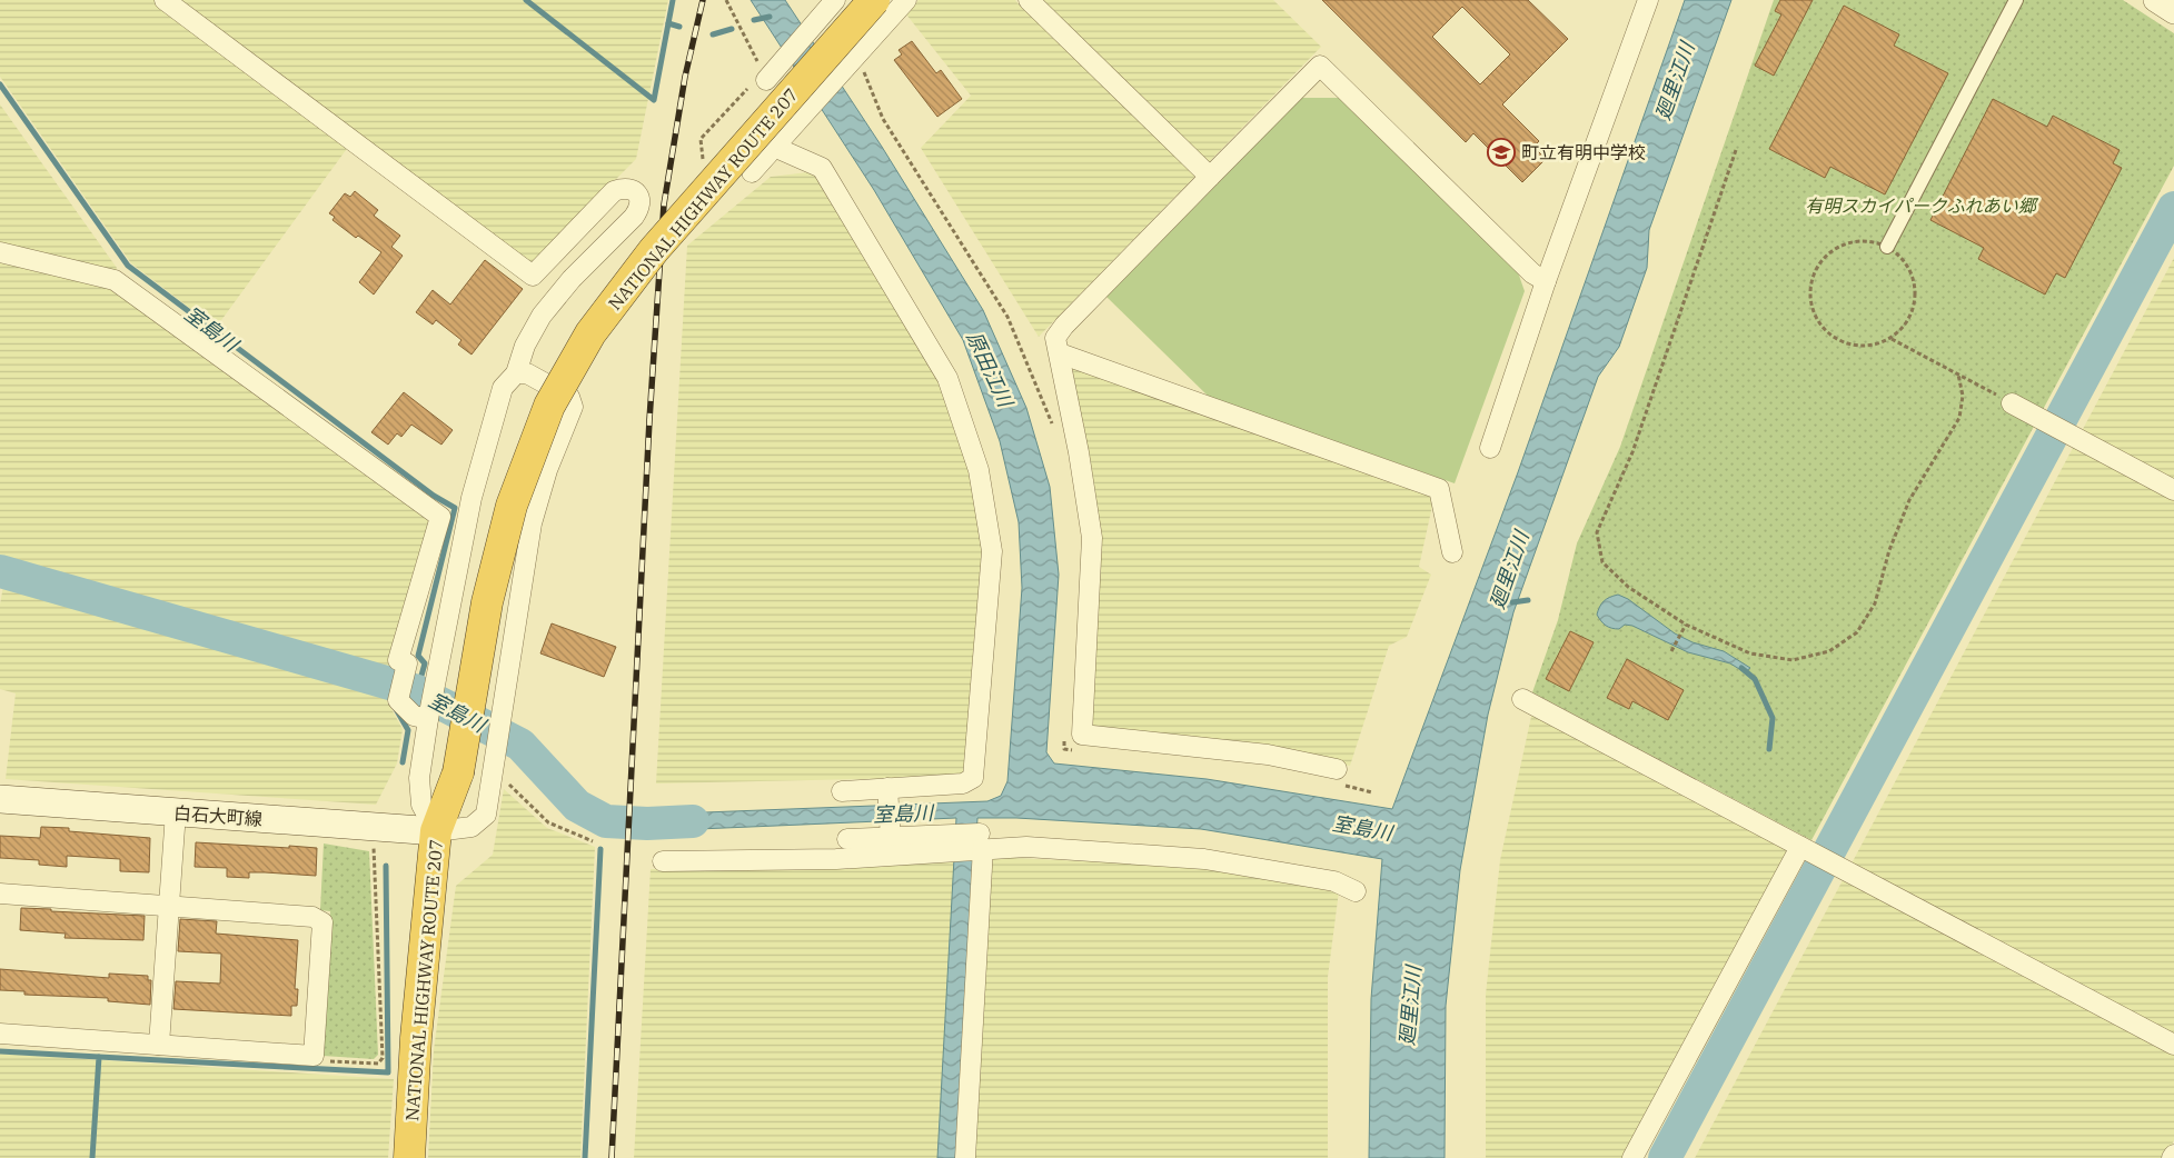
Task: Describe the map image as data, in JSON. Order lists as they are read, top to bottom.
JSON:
{
  "streets": {
    "highway": ["NATIONAL HIGHWAY ROUTE 207"],
    "main road": ["白石大町線"]
  },
  "crossings": [
    ["NATIONAL HIGHWAY ROUTE 207", "白石大町線"]
  ],
  "water": ["廻里江川", "室島川", "原田江川"],
  "parks": ["有明スカイパークふれあい郷"],
  "places": {
    "school or university": ["町立有明中学校"]
  }
}
